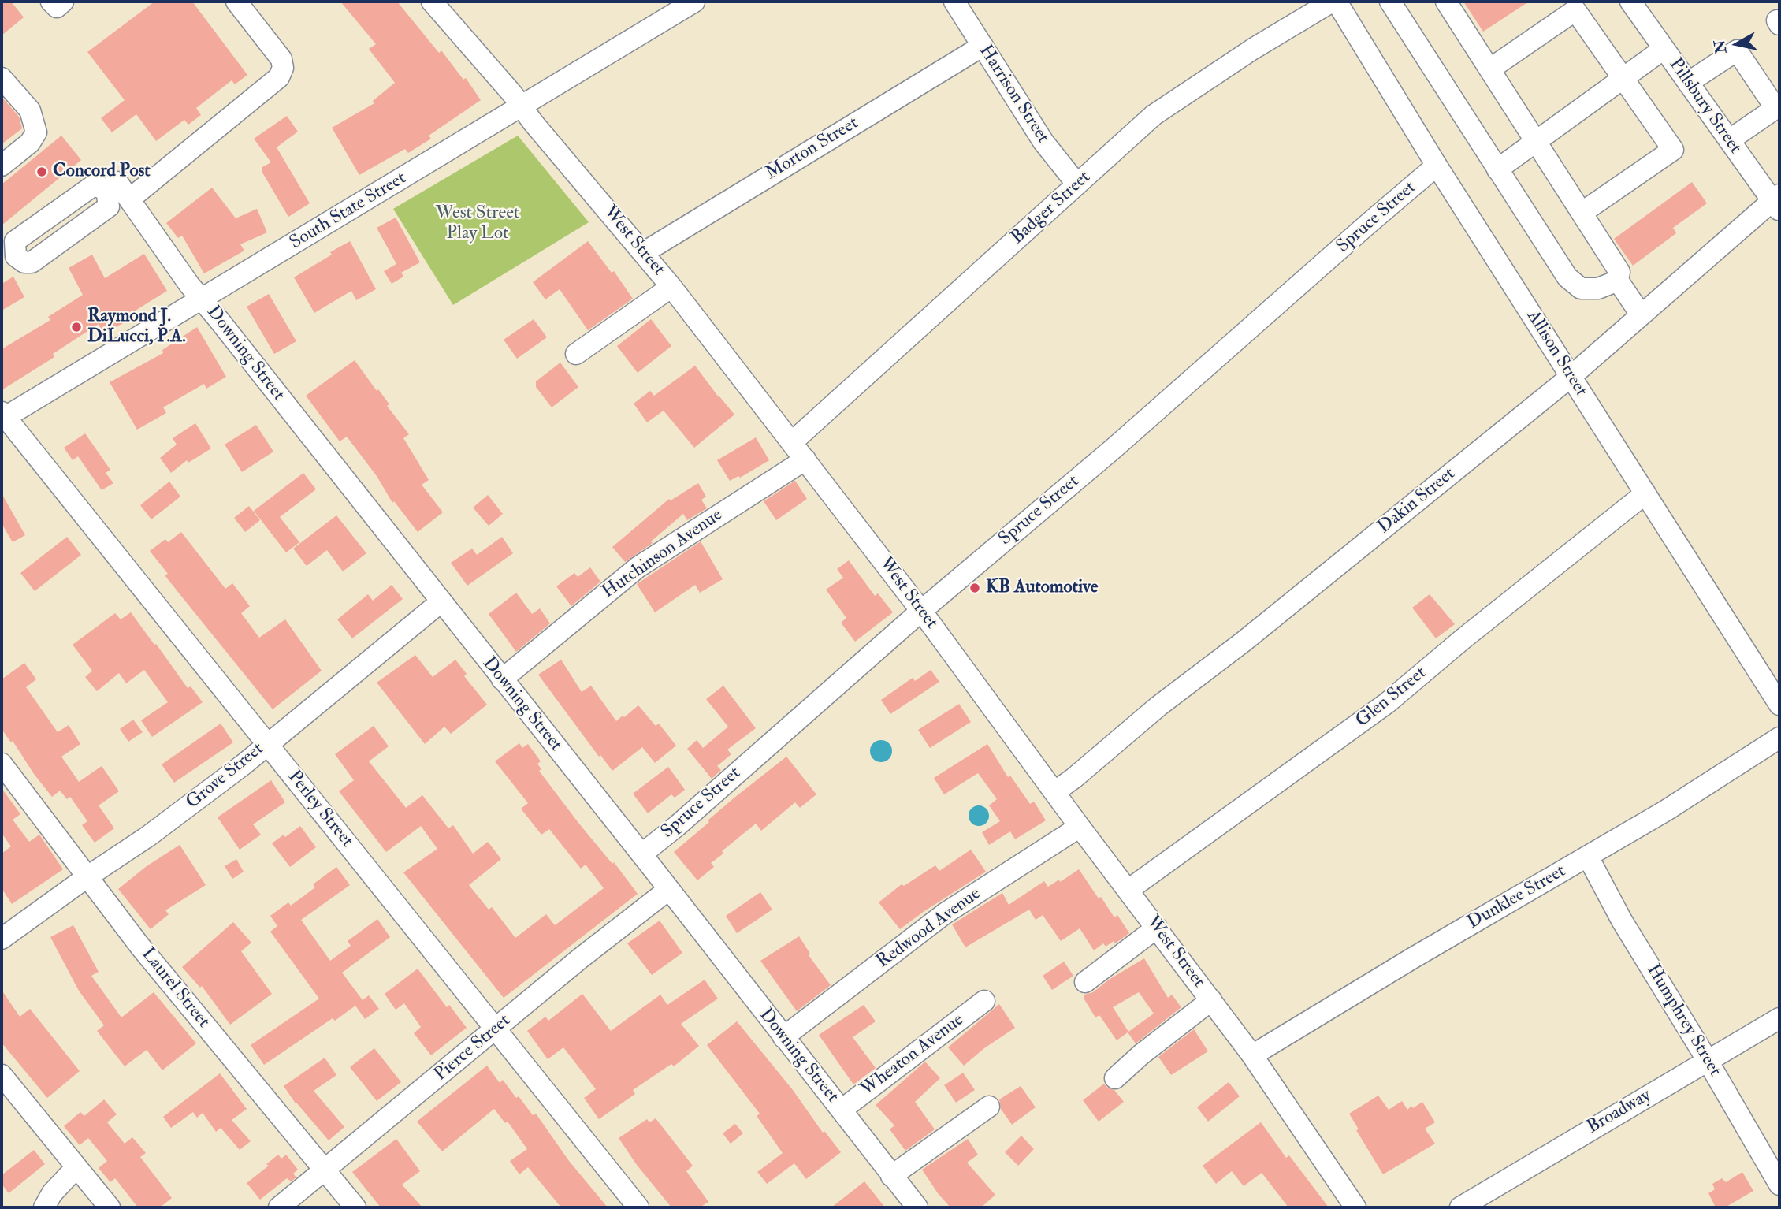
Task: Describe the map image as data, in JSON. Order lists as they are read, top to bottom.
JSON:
{
  "streets": {
    "street": [
      "Harrison Street",
      "Pillsbury Street",
      "Morton Street",
      "Badger Street",
      "South State Street",
      "Spruce Street",
      "West Street",
      "Downing Street",
      "Allison Street",
      "Dakin Street",
      "Hutchinson Avenue",
      "Glen Street",
      "Grove Street",
      "Perley Street",
      "Dunklee Street",
      "Redwood Avenue",
      "Laurel Street",
      "Humphrey Street",
      "Pierce Street",
      "Wheaton Avenue",
      "Broadway"
    ]
  },
  "crossings": [
    ["Harrison Street", "Morton Street"],
    ["Harrison Street", "Badger Street"],
    ["Pillsbury Street", "Dakin Street"],
    ["Morton Street", "West Street"],
    ["Badger Street", "West Street"],
    ["South State Street", "West Street"],
    ["South State Street", "Downing Street"],
    ["South State Street", "Perley Street"],
    ["Spruce Street", "West Street"],
    ["Spruce Street", "Downing Street"],
    ["Spruce Street", "Allison Street"],
    ["West Street", "Dakin Street"],
    ["West Street", "Hutchinson Avenue"],
    ["West Street", "Glen Street"],
    ["West Street", "Dunklee Street"],
    ["West Street", "Redwood Avenue"],
    ["Downing Street", "Hutchinson Avenue"],
    ["Downing Street", "Grove Street"],
    ["Downing Street", "Redwood Avenue"],
    ["Downing Street", "Pierce Street"],
    ["Downing Street", "Wheaton Avenue"],
    ["Allison Street", "Dakin Street"],
    ["Allison Street", "Glen Street"],
    ["Grove Street", "Perley Street"],
    ["Grove Street", "Laurel Street"],
    ["Perley Street", "Pierce Street"],
    ["Dunklee Street", "Humphrey Street"],
    ["Laurel Street", "Pierce Street"],
    ["Humphrey Street", "Broadway"]
  ],
  "parks": ["West Street Play Lot"],
  "places": ["Concord Post", "Raymond J. DiLucci, P.A.", "KB Automotive"],
  "north": "left"
}
